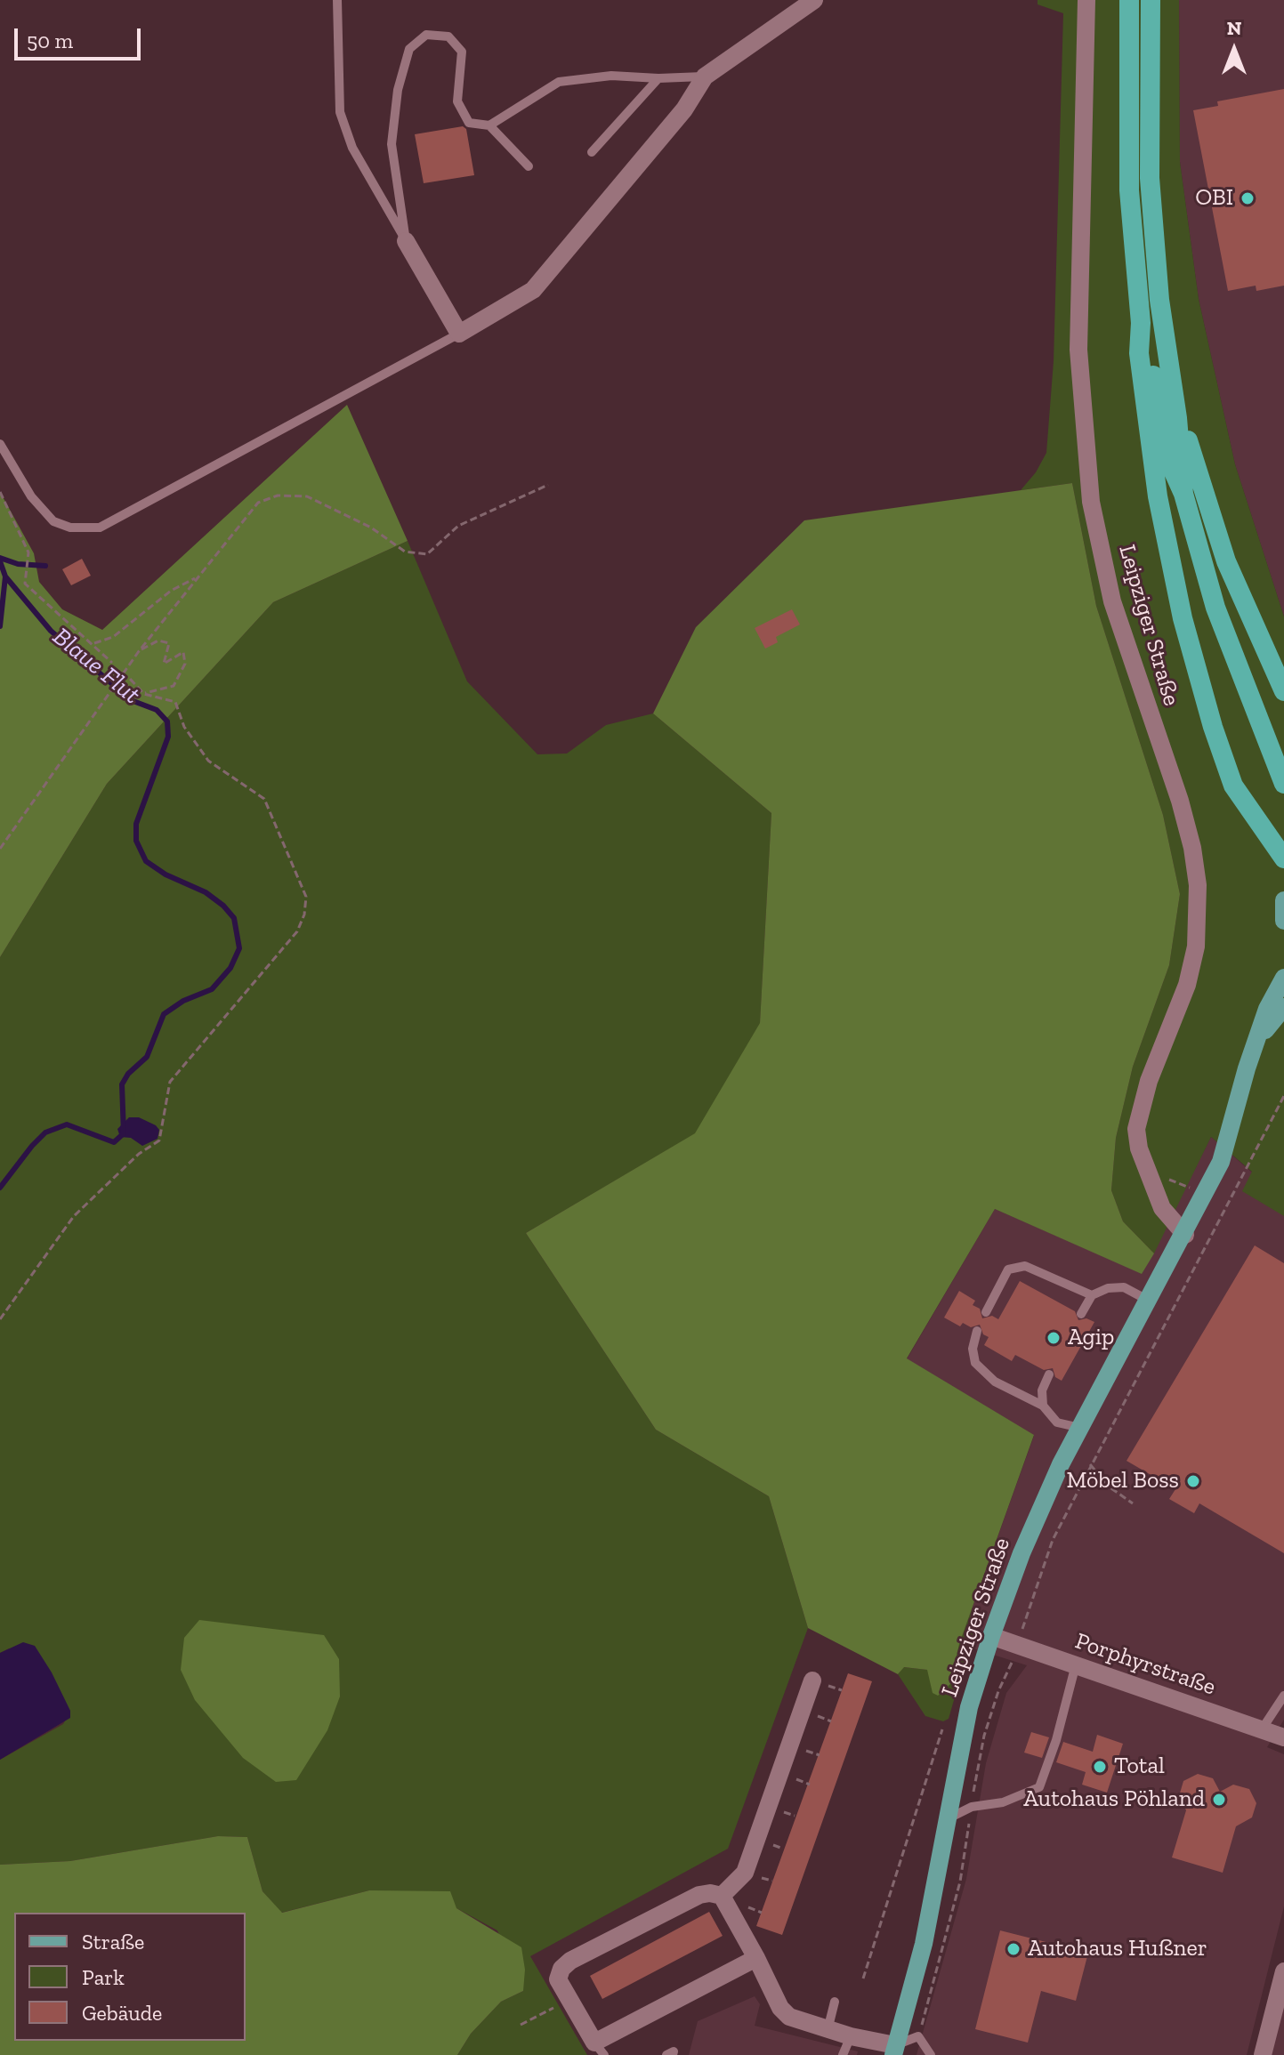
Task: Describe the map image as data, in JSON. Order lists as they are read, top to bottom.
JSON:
{
  "streets": {
    "main road": ["Leipziger Straße"],
    "street": ["Porphyrstraße"]
  },
  "crossings": [
    ["Leipziger Straße", "Porphyrstraße"]
  ],
  "water": ["Blaue Flut"],
  "places": [
    "OBI",
    "Agip",
    "Möbel Boss",
    "Total",
    "Autohaus Pöhland",
    "Autohaus Hußner"
  ],
  "legend": ["Straße", "Park", "Gebäude"],
  "scale_bar": "50 m",
  "north": "top"
}
